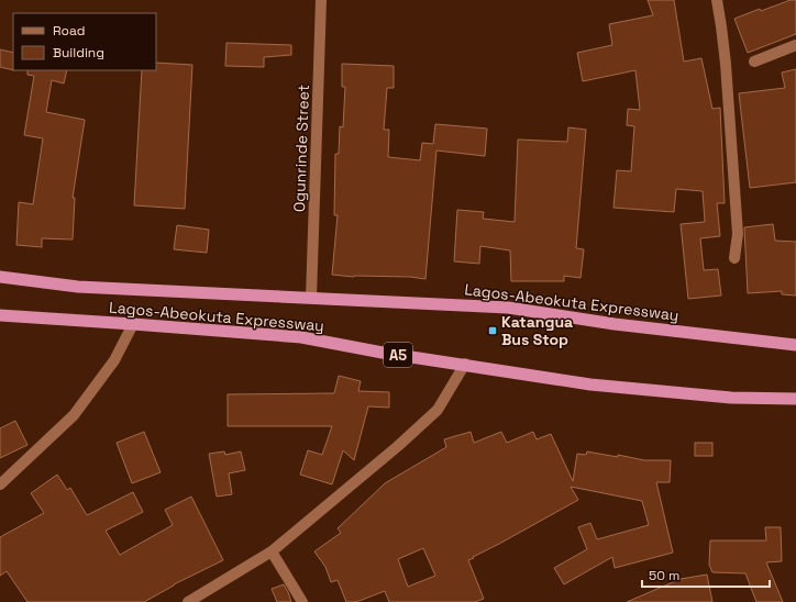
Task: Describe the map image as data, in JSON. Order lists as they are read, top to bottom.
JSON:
{
  "streets": {
    "highway": ["Lagos-Abeokuta Expressway", "A5"],
    "street": ["Ogunrinde Street"]
  },
  "crossings": [
    ["Ogunrinde Street", "Lagos-Abeokuta Expressway"]
  ],
  "places": {
    "transit": ["Katangua Bus Stop"]
  },
  "legend": ["Road", "Building"],
  "scale_bar": "50 m"
}
